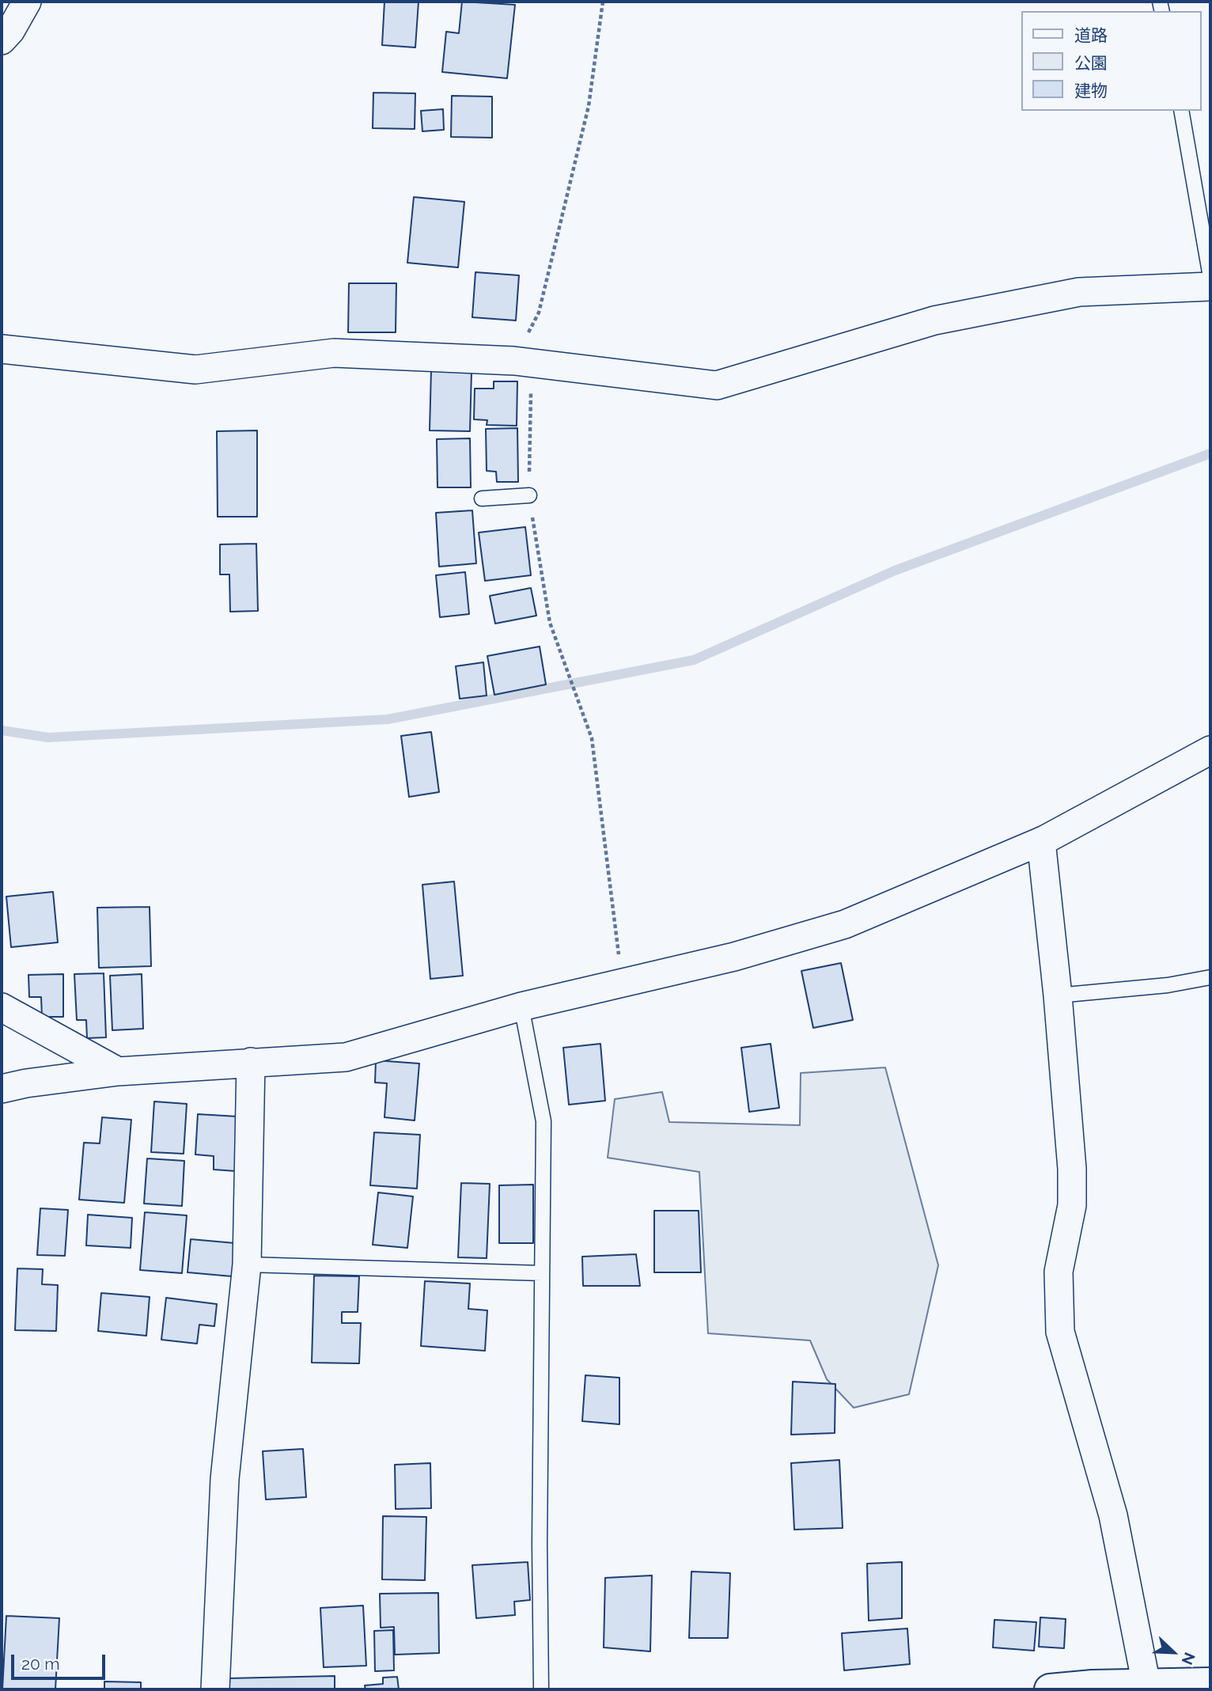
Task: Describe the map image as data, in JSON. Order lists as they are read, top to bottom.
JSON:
{
  "legend": ["道路", "公園", "建物"],
  "scale_bar": "20 m",
  "north": "bottom right"
}
